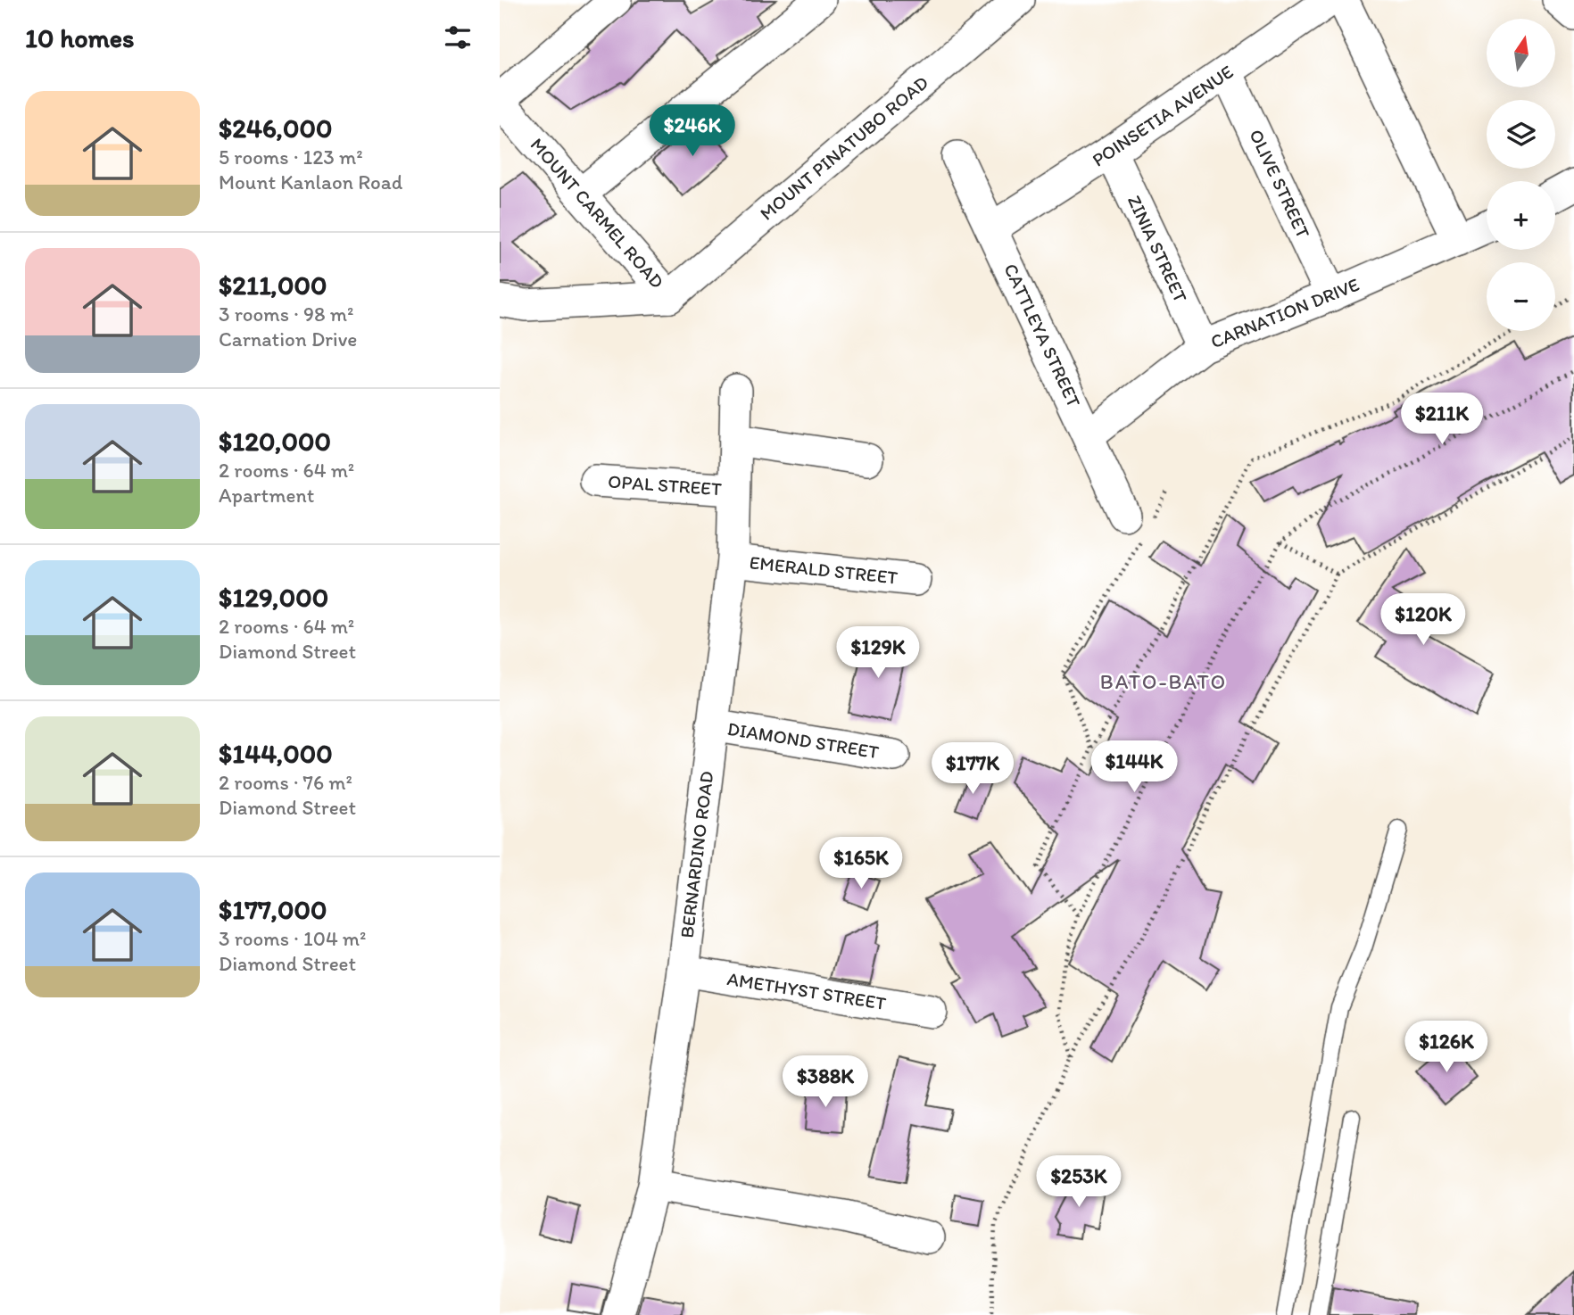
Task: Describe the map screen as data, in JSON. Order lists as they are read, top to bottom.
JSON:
{
  "streets": {
    "street": [
      "POINSETIA AVENUE",
      "MOUNT PINATUBO ROAD",
      "OLIVE STREET",
      "MOUNT CARMEL ROAD",
      "ZINIA STREET",
      "CARNATION DRIVE",
      "CATTLEYA STREET",
      "OPAL STREET",
      "EMERALD STREET",
      "DIAMOND STREET",
      "BERNARDINO ROAD",
      "AMETHYST STREET"
    ]
  },
  "crossings": [
    ["POINSETIA AVENUE", "OLIVE STREET"],
    ["POINSETIA AVENUE", "ZINIA STREET"],
    ["POINSETIA AVENUE", "CATTLEYA STREET"],
    ["MOUNT PINATUBO ROAD", "MOUNT CARMEL ROAD"],
    ["OLIVE STREET", "CARNATION DRIVE"],
    ["ZINIA STREET", "CARNATION DRIVE"],
    ["CARNATION DRIVE", "CATTLEYA STREET"],
    ["OPAL STREET", "BERNARDINO ROAD"],
    ["EMERALD STREET", "BERNARDINO ROAD"],
    ["DIAMOND STREET", "BERNARDINO ROAD"],
    ["BERNARDINO ROAD", "AMETHYST STREET"]
  ],
  "districts": ["BATO-BATO"],
  "north": "top",
  "page": {
    "heading": "10 homes",
    "map_buttons": ["+", "−"],
    "list": [
      {
        "name": "$246,000",
        "note": "5 rooms · 123 m² · Mount Kanlaon Road"
      },
      {
        "name": "$211,000",
        "note": "3 rooms · 98 m² · Carnation Drive"
      },
      {
        "name": "$120,000",
        "note": "2 rooms · 64 m² · Apartment"
      },
      {
        "name": "$129,000",
        "note": "2 rooms · 64 m² · Diamond Street"
      },
      {
        "name": "$144,000",
        "note": "2 rooms · 76 m² · Diamond Street"
      },
      {
        "name": "$177,000",
        "note": "3 rooms · 104 m² · Diamond Street"
      }
    ],
    "price": [
      "$246K",
      "$211K",
      "$120K",
      "$129K",
      "$144K",
      "$177K",
      "$165K",
      "$126K",
      "$388K",
      "$253K"
    ]
  }
}
